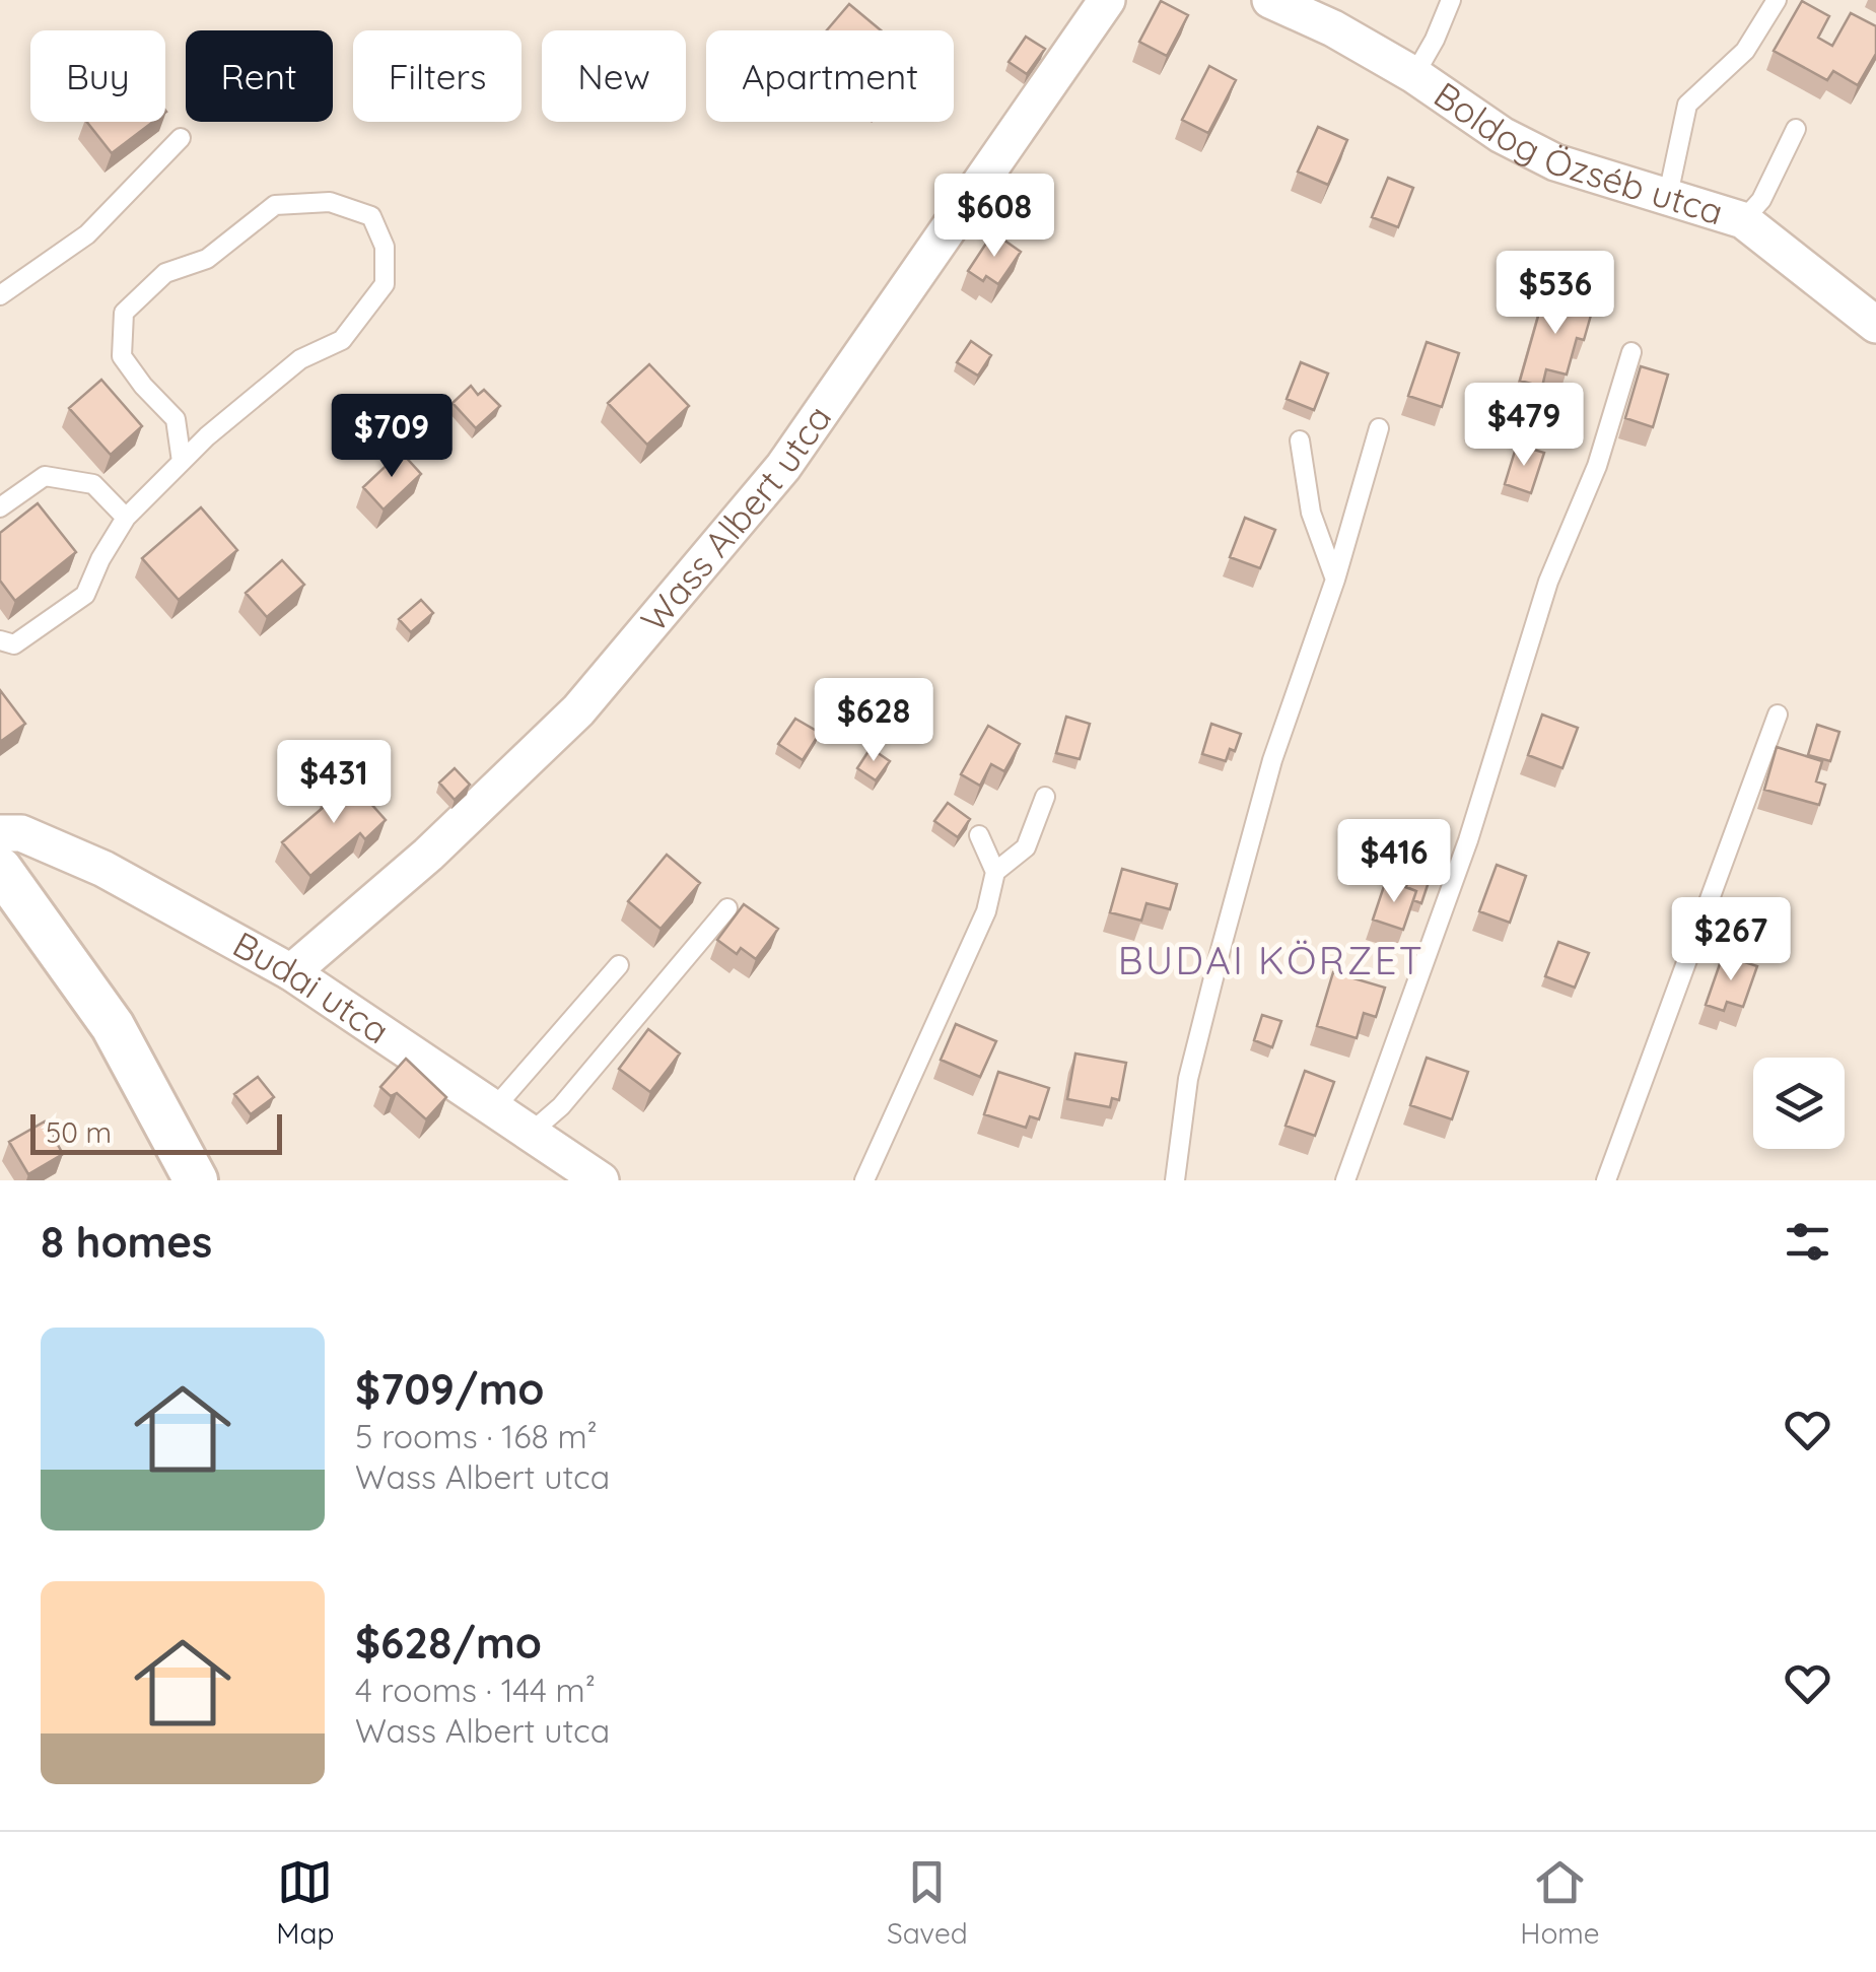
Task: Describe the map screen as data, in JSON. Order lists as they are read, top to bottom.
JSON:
{
  "streets": {
    "street": ["Boldog Özséb utca", "Wass Albert utca", "Budai utca"]
  },
  "crossings": [
    ["Wass Albert utca", "Budai utca"]
  ],
  "districts": ["BUDAI KÖRZET"],
  "scale_bar": "50 m",
  "page": {
    "chip": [
      "Buy",
      "Rent",
      "Filters",
      "New",
      "Apartment"
    ],
    "price": [
      "$608",
      "$536",
      "$479",
      "$709",
      "$628",
      "$431",
      "$416",
      "$267"
    ],
    "scale": "50 m",
    "heading": "8 homes",
    "list": [
      {
        "name": "$709/mo",
        "note": "5 rooms · 168 m² · Wass Albert utca"
      },
      {
        "name": "$628/mo",
        "note": "4 rooms · 144 m² · Wass Albert utca"
      }
    ],
    "tabs": ["Map", "Saved", "Home"]
  }
}
